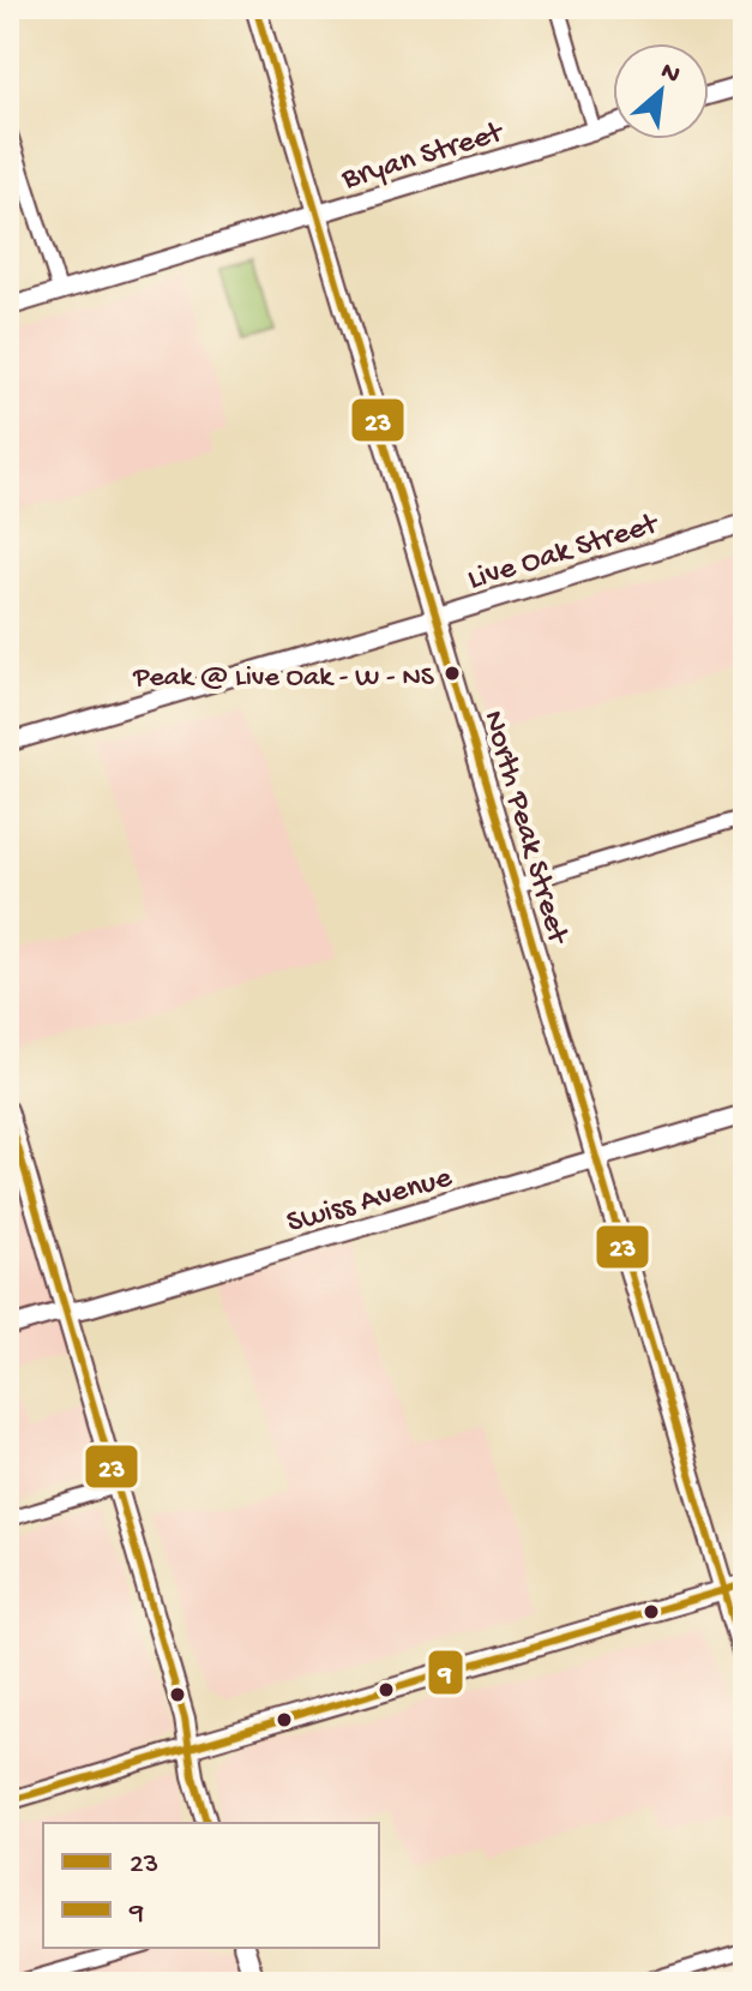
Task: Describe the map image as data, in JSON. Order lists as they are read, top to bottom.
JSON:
{
  "streets": {
    "main road": ["North Peak Street"],
    "street": ["Bryan Street", "Live Oak Street", "Swiss Avenue"]
  },
  "crossings": [
    ["Bryan Street", "North Peak Street"],
    ["Live Oak Street", "North Peak Street"],
    ["North Peak Street", "Swiss Avenue"]
  ],
  "places": ["Peak @ Live Oak - W - NS"],
  "lines": ["transit line 23", "transit line 9"],
  "legend": ["23", "9"],
  "north": "top right"
}
